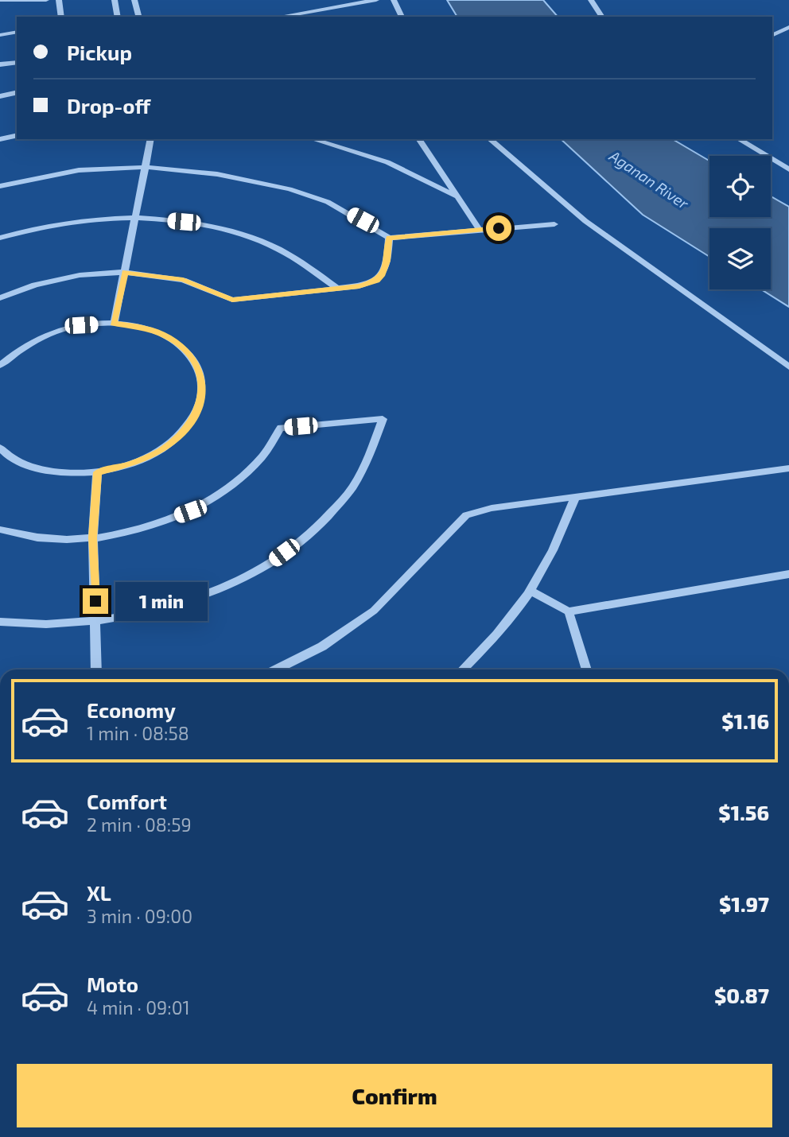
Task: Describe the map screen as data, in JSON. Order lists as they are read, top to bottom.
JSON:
{
  "water": ["Aganan River"],
  "page": {
    "banner": ["Pickup", "Drop-off"],
    "bubble": "1 min",
    "list": [
      {
        "name": "Economy",
        "note": "1 min · 08:58",
        "value": "$1.16"
      },
      {
        "name": "Comfort",
        "note": "2 min · 08:59",
        "value": "$1.56"
      },
      {
        "name": "XL",
        "note": "3 min · 09:00",
        "value": "$1.97"
      },
      {
        "name": "Moto",
        "note": "4 min · 09:01",
        "value": "$0.87"
      }
    ],
    "buttons": "Confirm"
  }
}
